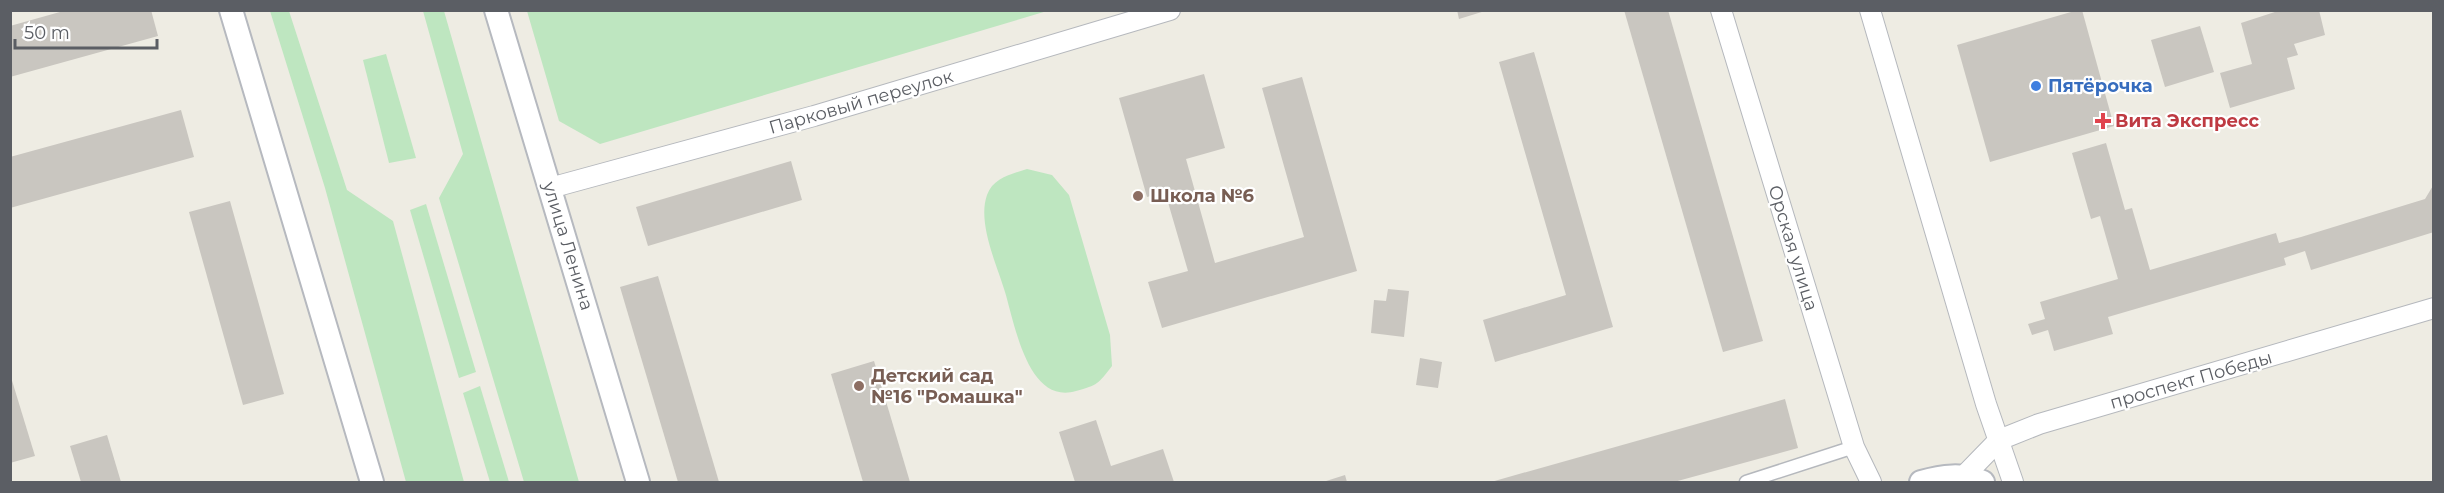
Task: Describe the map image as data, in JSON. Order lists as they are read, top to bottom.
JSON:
{
  "streets": {
    "main road": ["улица Ленина"],
    "street": ["Парковый переулок", "Орская улица", "проспект Победы"]
  },
  "crossings": [
    ["Парковый переулок", "улица Ленина"]
  ],
  "places": {
    "other": ["Пятёрочка", "Школа №6", "Детский сад №16 \"Ромашка\""],
    "health": ["Вита Экспресс"]
  },
  "scale_bar": "50 m"
}
